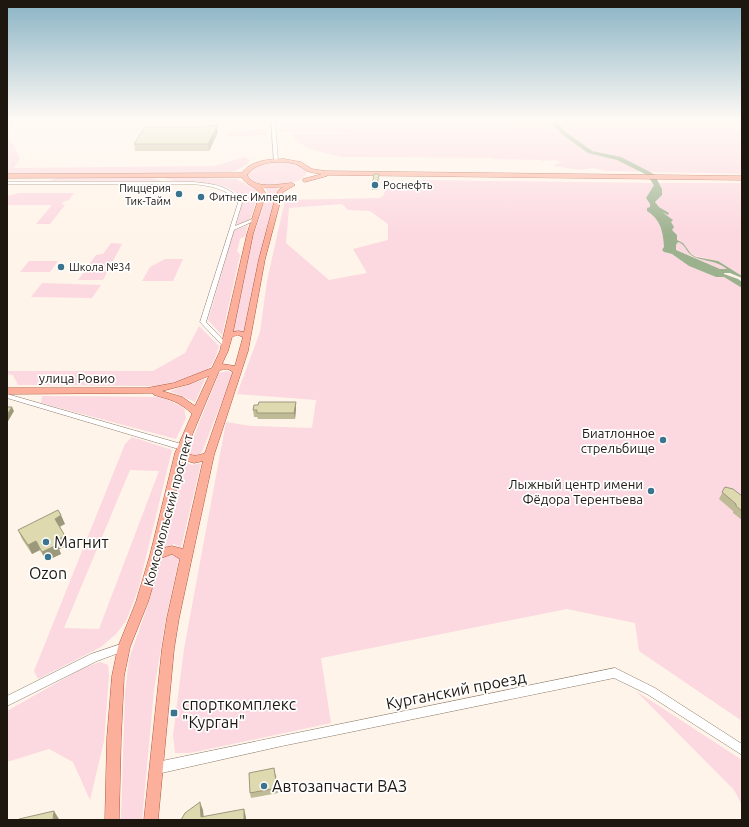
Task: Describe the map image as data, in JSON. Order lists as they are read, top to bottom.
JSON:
{
  "streets": {
    "main road": ["улица Ровио", "Комсомольский проспект"],
    "street": ["Курганский проезд"]
  },
  "crossings": [
    ["улица Ровио", "Комсомольский проспект"],
    ["Комсомольский проспект", "Курганский проезд"]
  ],
  "places": {
    "other": [
      "Роснефть",
      "Пиццерия Тик-Тайм",
      "Фитнес Империя",
      "Школа №34",
      "Биатлонное стрельбище",
      "Лыжный центр имени Фёдора Терентьева",
      "Магнит",
      "Ozon",
      "Автозапчасти ВАЗ"
    ],
    "transit": ["спорткомплекс \"Курган\""]
  }
}
